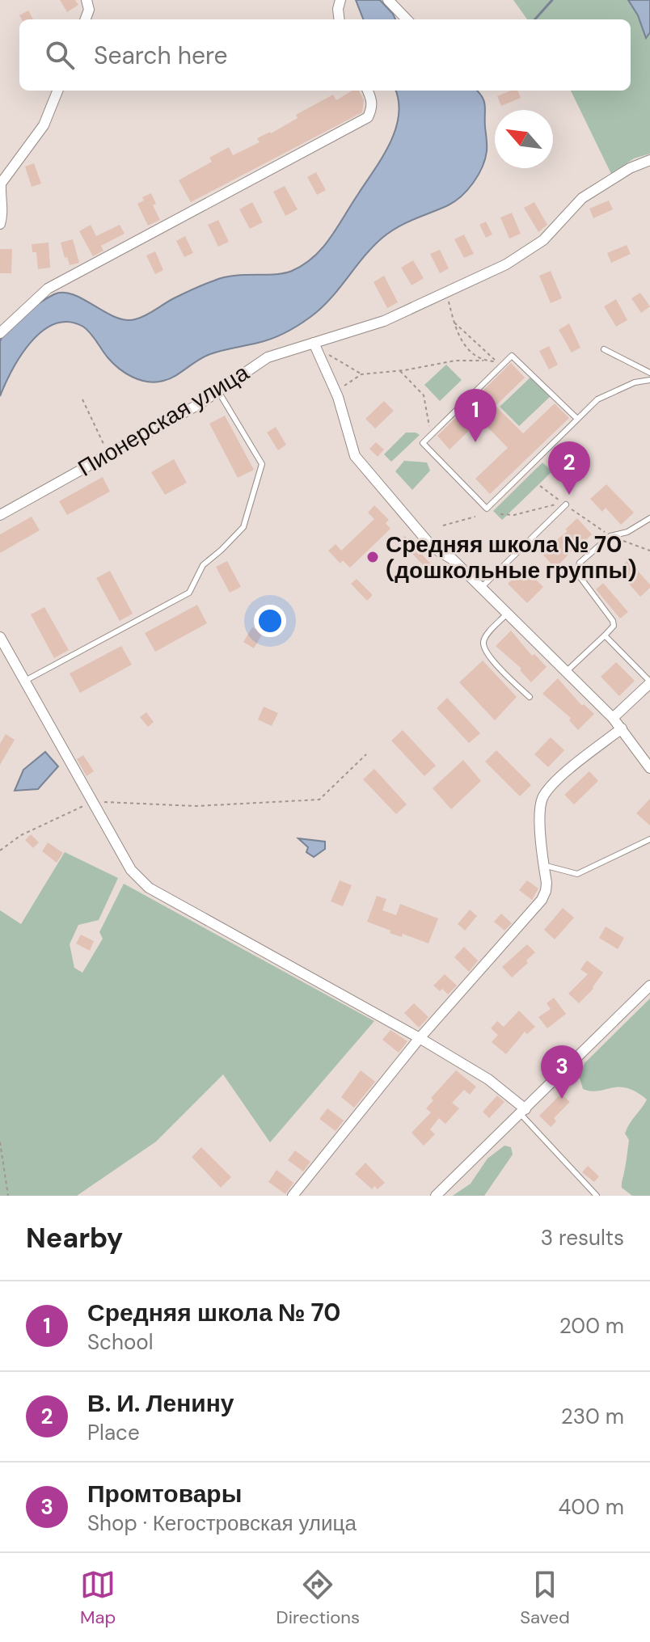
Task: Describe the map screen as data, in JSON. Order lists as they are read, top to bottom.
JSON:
{
  "streets": {
    "street": ["Пионерская улица"]
  },
  "places": ["Средняя школа № 70 (дошкольные группы)"],
  "north": "top left",
  "page": {
    "search": "Search here",
    "pins": ["1", "2", "3"],
    "heading": ["Nearby", "3 results"],
    "list": [
      {
        "mark": "1",
        "name": "Средняя школа № 70",
        "note": "School",
        "value": "200 m"
      },
      {
        "mark": "2",
        "name": "В. И. Ленину",
        "note": "Place",
        "value": "230 m"
      },
      {
        "mark": "3",
        "name": "Промтовары",
        "note": "Shop · Кегостровская улица",
        "value": "400 m"
      }
    ],
    "nav": ["Map", "Directions", "Saved"]
  }
}
